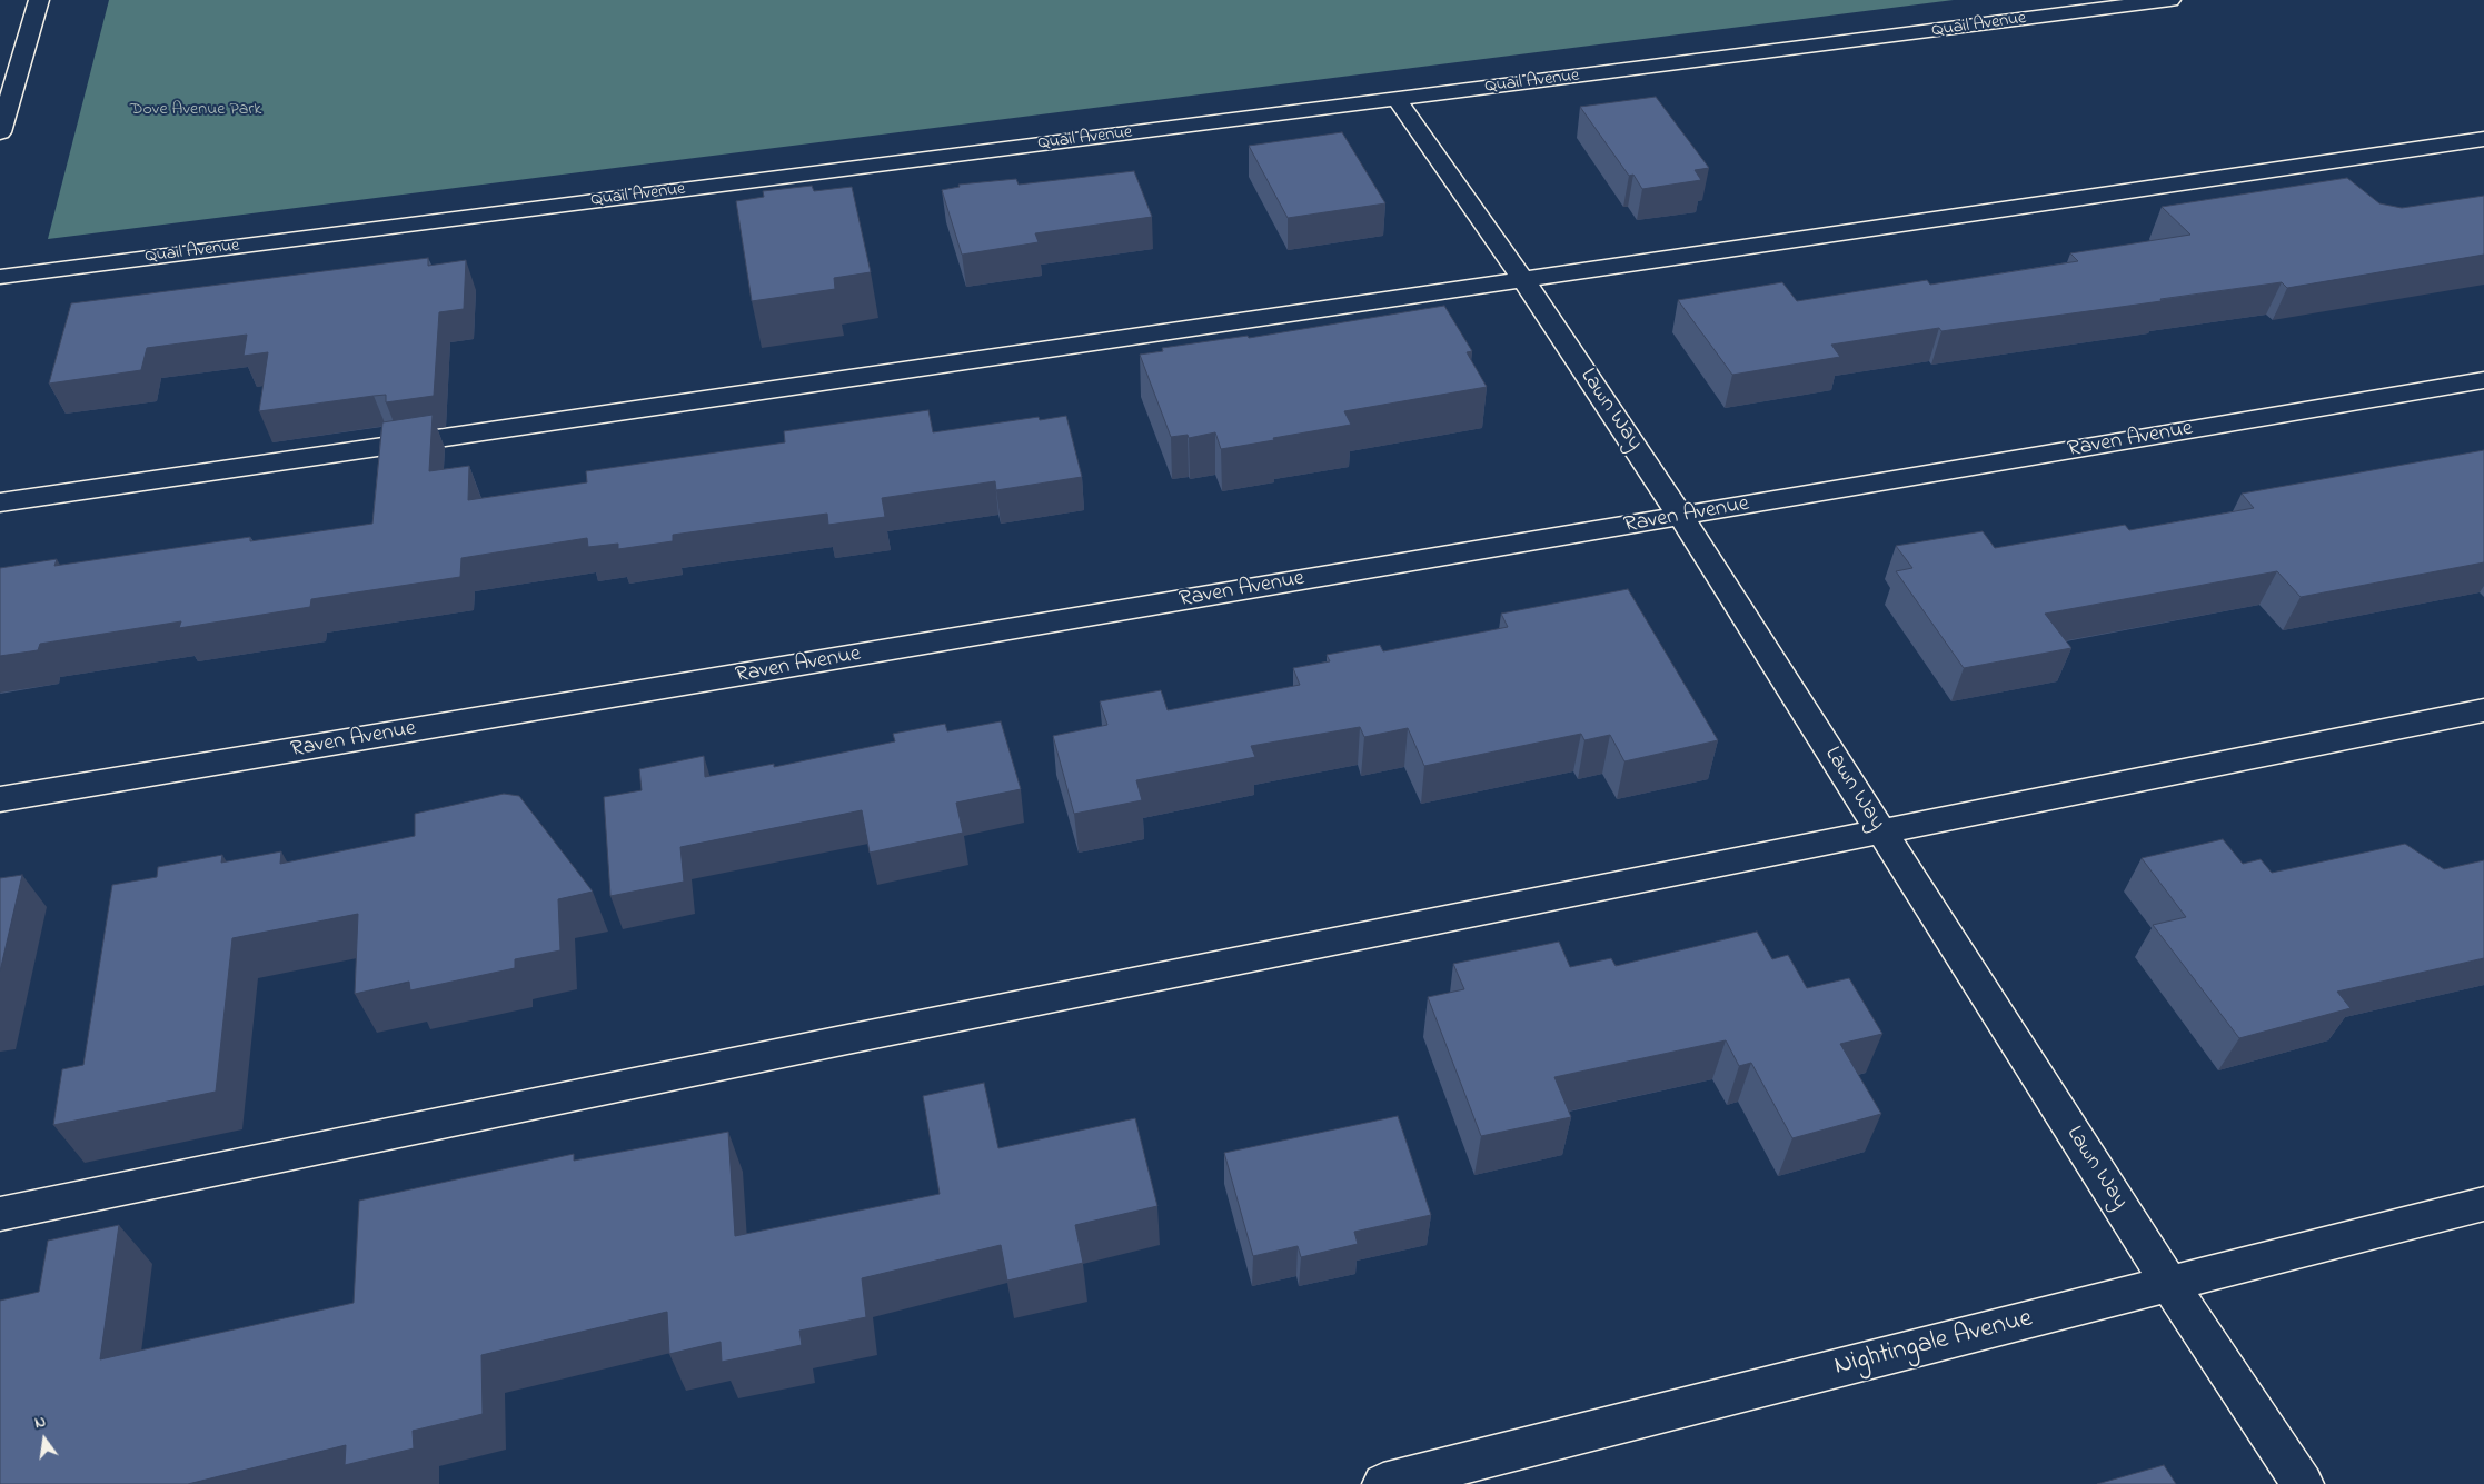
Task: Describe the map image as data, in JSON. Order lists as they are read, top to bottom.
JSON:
{
  "streets": {
    "street": [
      "Quail Avenue",
      "Lawn Way",
      "Raven Avenue",
      "Nightingale Avenue"
    ]
  },
  "crossings": [
    ["Quail Avenue", "Lawn Way"],
    ["Lawn Way", "Raven Avenue"],
    ["Lawn Way", "Nightingale Avenue"]
  ],
  "parks": ["Dove Avenue Park"],
  "north": "top"
}
